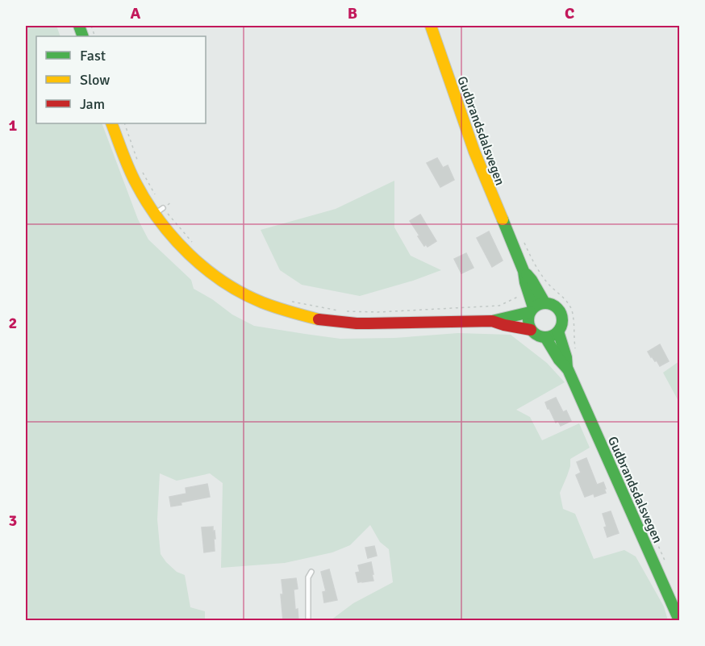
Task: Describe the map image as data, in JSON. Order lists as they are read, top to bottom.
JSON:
{
  "streets": {
    "main road": ["Gudbrandsdalsvegen"]
  },
  "legend": ["Fast", "Slow", "Jam"],
  "grid": {
    "columns": ["A", "B", "C"],
    "rows": ["1", "2", "3"]
  }
}
